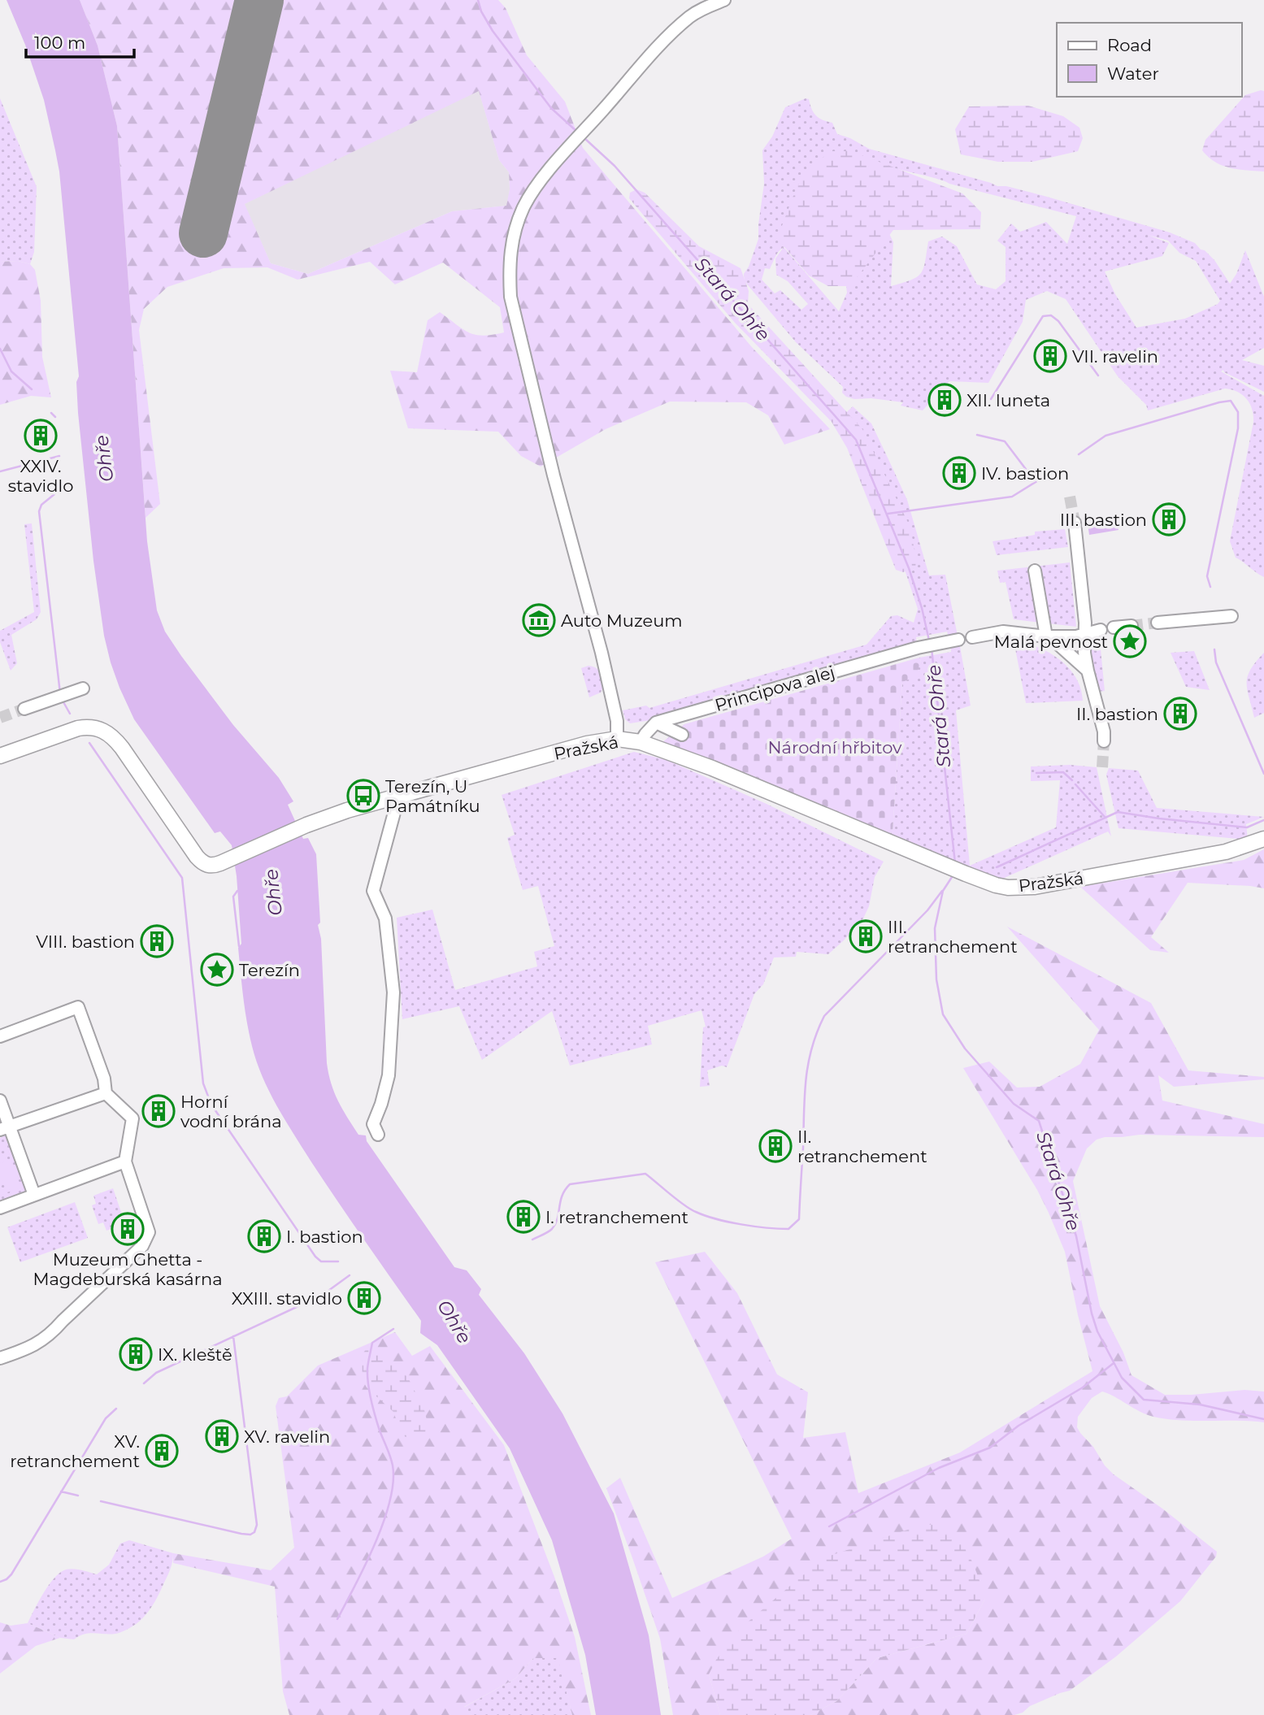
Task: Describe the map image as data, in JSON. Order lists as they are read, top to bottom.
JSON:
{
  "streets": {
    "main road": ["Pražská"],
    "street": ["Principova alej"]
  },
  "water": ["Stará Ohře", "Ohře"],
  "parks": ["Národní hřbitov"],
  "places": {
    "building": [
      "VII. ravelin",
      "XII. luneta",
      "XXIV. stavidlo",
      "IV. bastion",
      "III. bastion",
      "II. bastion",
      "III. retranchement",
      "VIII. bastion",
      "Horní vodní brána",
      "II. retranchement",
      "I. retranchement",
      "Muzeum Ghetta - Magdeburská kasárna",
      "I. bastion",
      "XXIII. stavidlo",
      "IX. kleště",
      "XV. ravelin",
      "XV. retranchement"
    ],
    "museum": ["Auto Muzeum"],
    "place": ["Malá pevnost", "Terezín"],
    "bus stop": ["Terezín, U Památníku"]
  },
  "legend": ["Road", "Water"],
  "scale_bar": "100 m"
}
